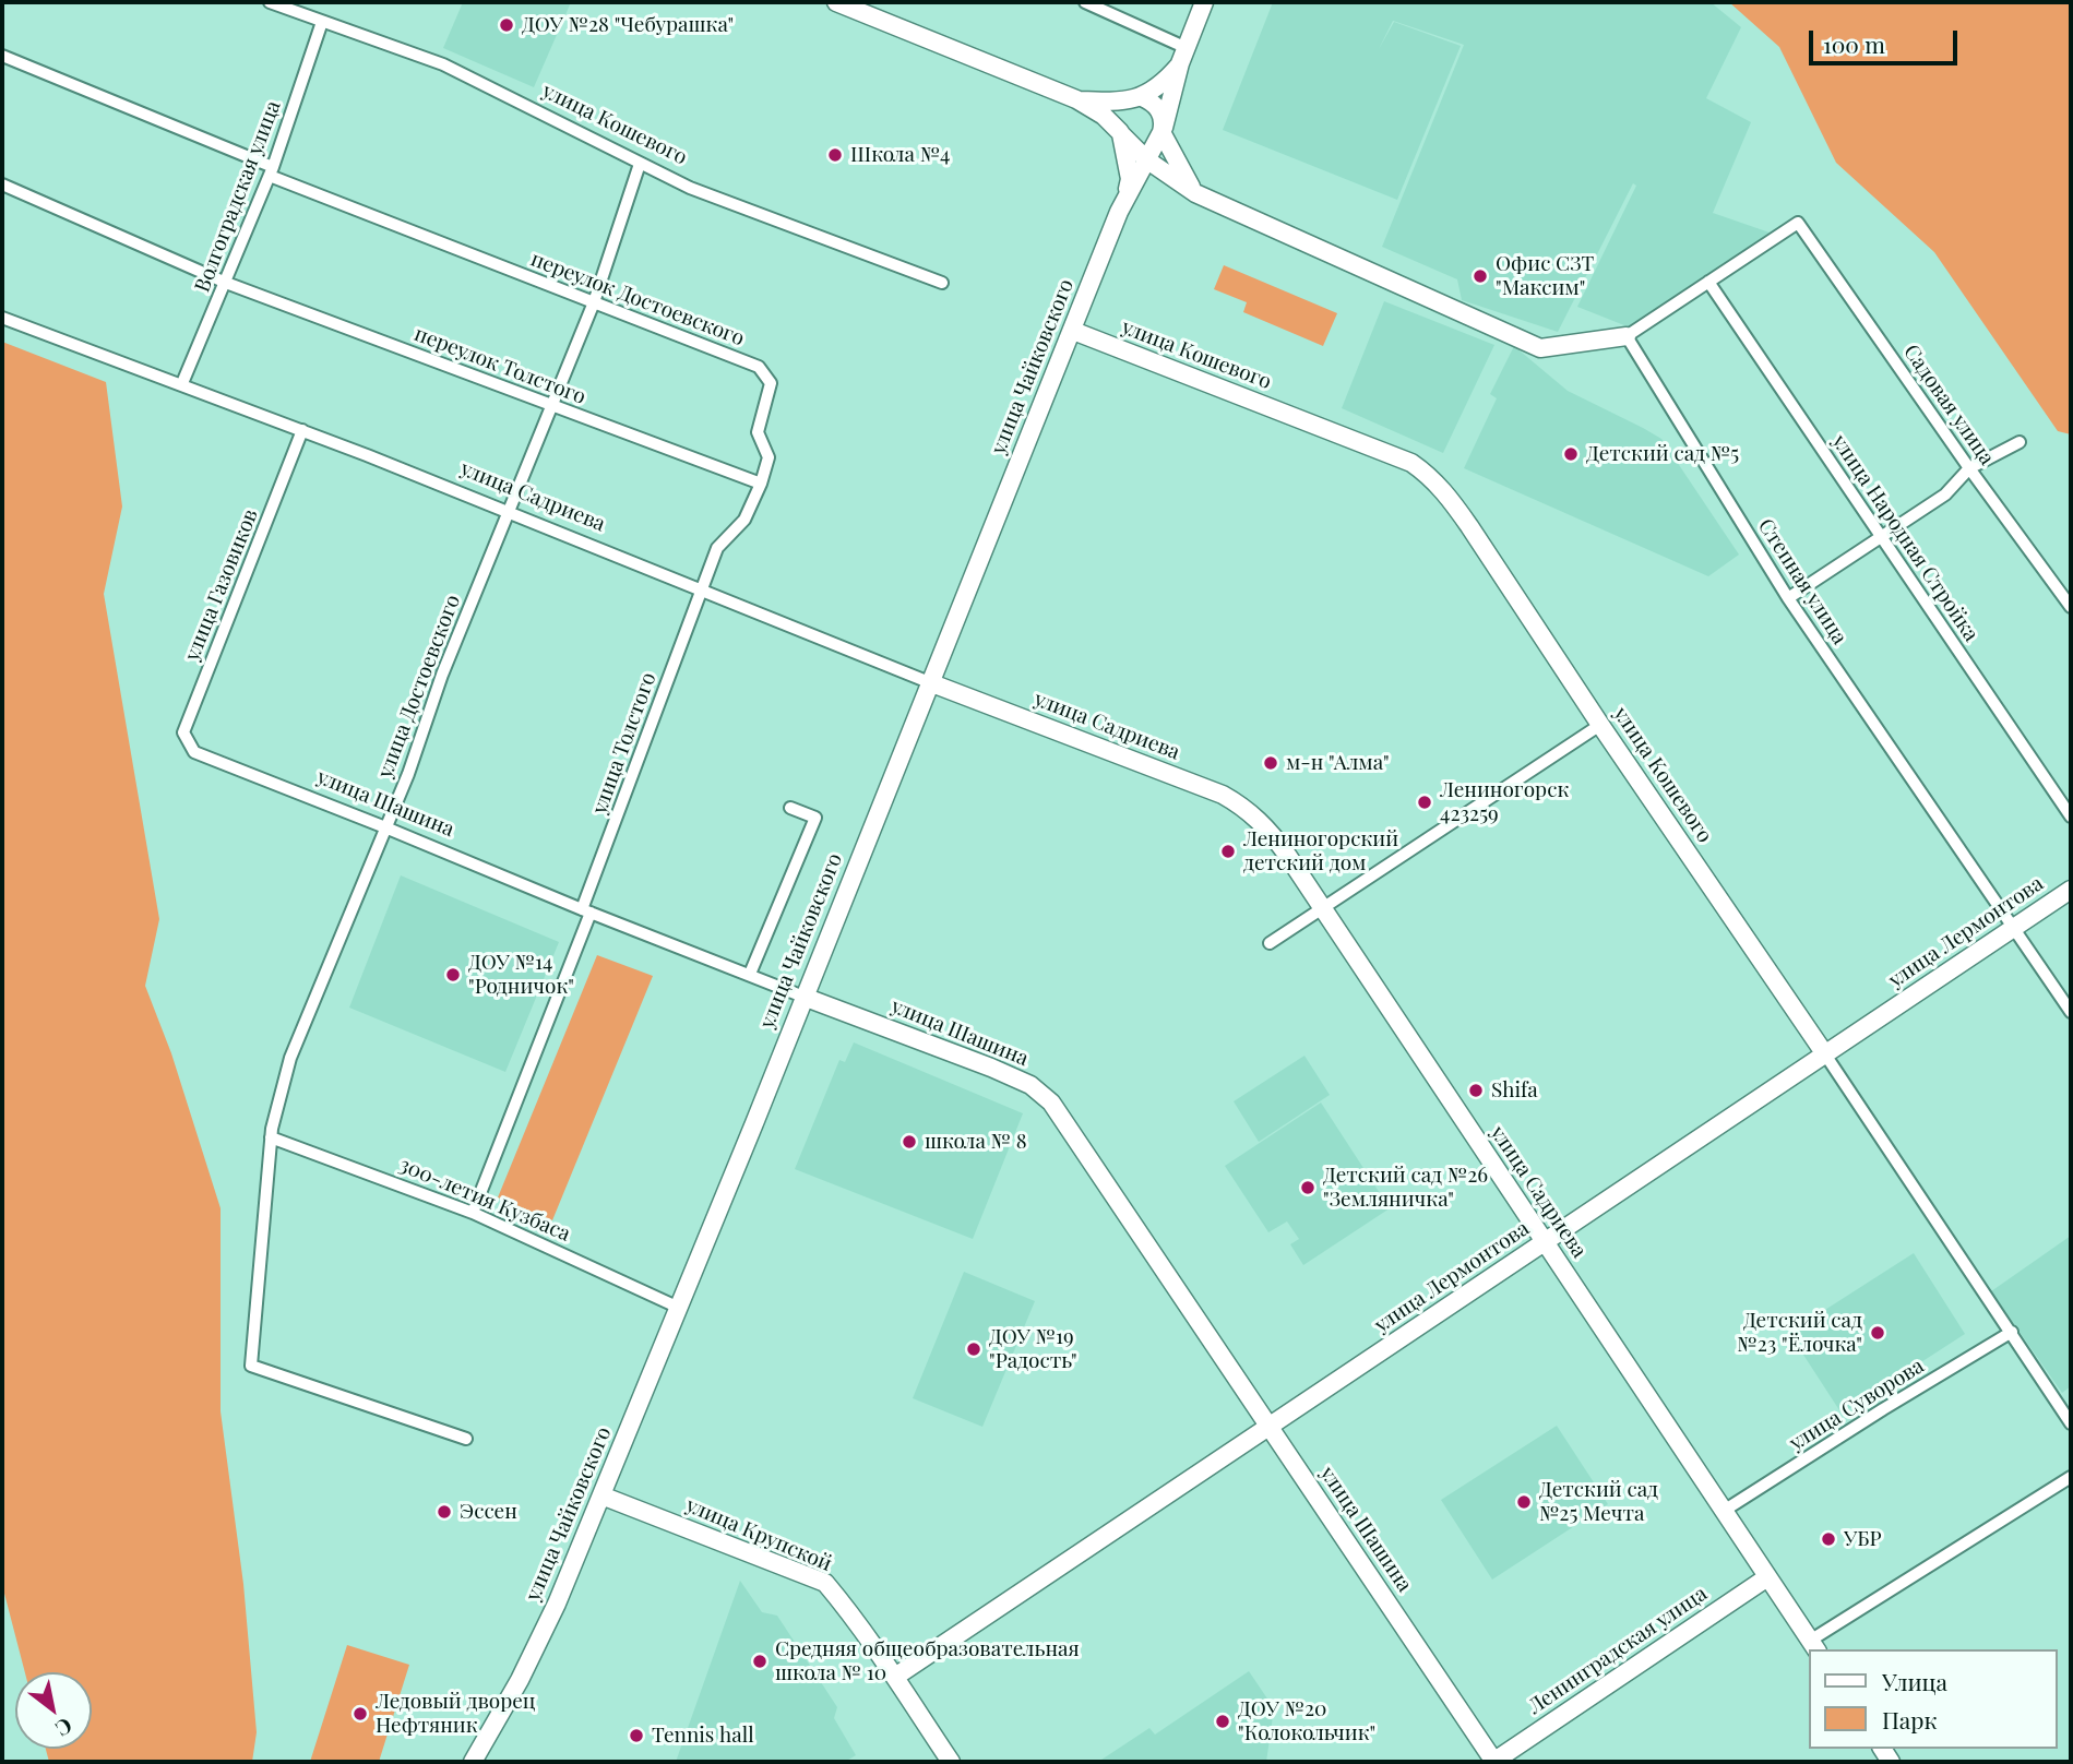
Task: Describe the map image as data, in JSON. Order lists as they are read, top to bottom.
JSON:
{
  "streets": {
    "street": [
      "улица Кошевого",
      "Волгоградская улица",
      "переулок Достоевского",
      "переулок Толстого",
      "улица Чайковского",
      "Садовая улица",
      "улица Садриева",
      "улица Народная Стройка",
      "Степная улица",
      "улица Газовиков",
      "улица Достоевского",
      "улица Толстого",
      "улица Шашина",
      "улица Лермонтова",
      "300-летия Кузбаса",
      "улица Суворова",
      "улица Крупской",
      "Ленинградская улица"
    ]
  },
  "crossings": [
    ["улица Кошевого", "Волгоградская улица"],
    ["улица Кошевого", "улица Чайковского"],
    ["улица Кошевого", "улица Достоевского"],
    ["улица Кошевого", "улица Лермонтова"],
    ["улица Кошевого", "улица Суворова"],
    ["Волгоградская улица", "переулок Достоевского"],
    ["Волгоградская улица", "переулок Толстого"],
    ["Волгоградская улица", "улица Садриева"],
    ["переулок Достоевского", "переулок Толстого"],
    ["переулок Достоевского", "улица Садриева"],
    ["переулок Достоевского", "улица Достоевского"],
    ["переулок Достоевского", "улица Толстого"],
    ["переулок Толстого", "улица Достоевского"],
    ["улица Чайковского", "улица Садриева"],
    ["улица Чайковского", "улица Шашина"],
    ["улица Чайковского", "300-летия Кузбаса"],
    ["улица Чайковского", "улица Крупской"],
    ["Садовая улица", "улица Народная Стройка"],
    ["улица Садриева", "улица Газовиков"],
    ["улица Садриева", "улица Достоевского"],
    ["улица Садриева", "улица Толстого"],
    ["улица Садриева", "улица Лермонтова"],
    ["улица Садриева", "улица Суворова"],
    ["улица Садриева", "Ленинградская улица"],
    ["Степная улица", "улица Лермонтова"],
    ["улица Газовиков", "улица Шашина"],
    ["улица Достоевского", "улица Шашина"],
    ["улица Достоевского", "300-летия Кузбаса"],
    ["улица Толстого", "улица Шашина"],
    ["улица Толстого", "300-летия Кузбаса"],
    ["улица Шашина", "улица Лермонтова"],
    ["улица Шашина", "Ленинградская улица"],
    ["улица Лермонтова", "улица Крупской"]
  ],
  "places": [
    "ДОУ №28 \"Чебурашка\"",
    "Школа №4",
    "Офис СЗТ \"Максим\"",
    "Детский сад №5",
    "м-н \"Алма\"",
    "Лениногорск 423259",
    "Лениногорский детский дом",
    "ДОУ №14 \"Родничок\"",
    "Shifa",
    "школа № 8",
    "Детский сад №26 \"Земляничка\"",
    "Детский сад №23 \"Ёлочка\"",
    "ДОУ №19 \"Радость\"",
    "Детский сад №25 Мечта",
    "Эссен",
    "УБР",
    "Средняя общеобразовательная школа № 10",
    "Ледовый дворец Нефтяник",
    "ДОУ №20 \"Колокольчик\"",
    "Tennis hall"
  ],
  "legend": ["Улица", "Парк"],
  "scale_bar": "100 m",
  "north": "bottom right"
}
